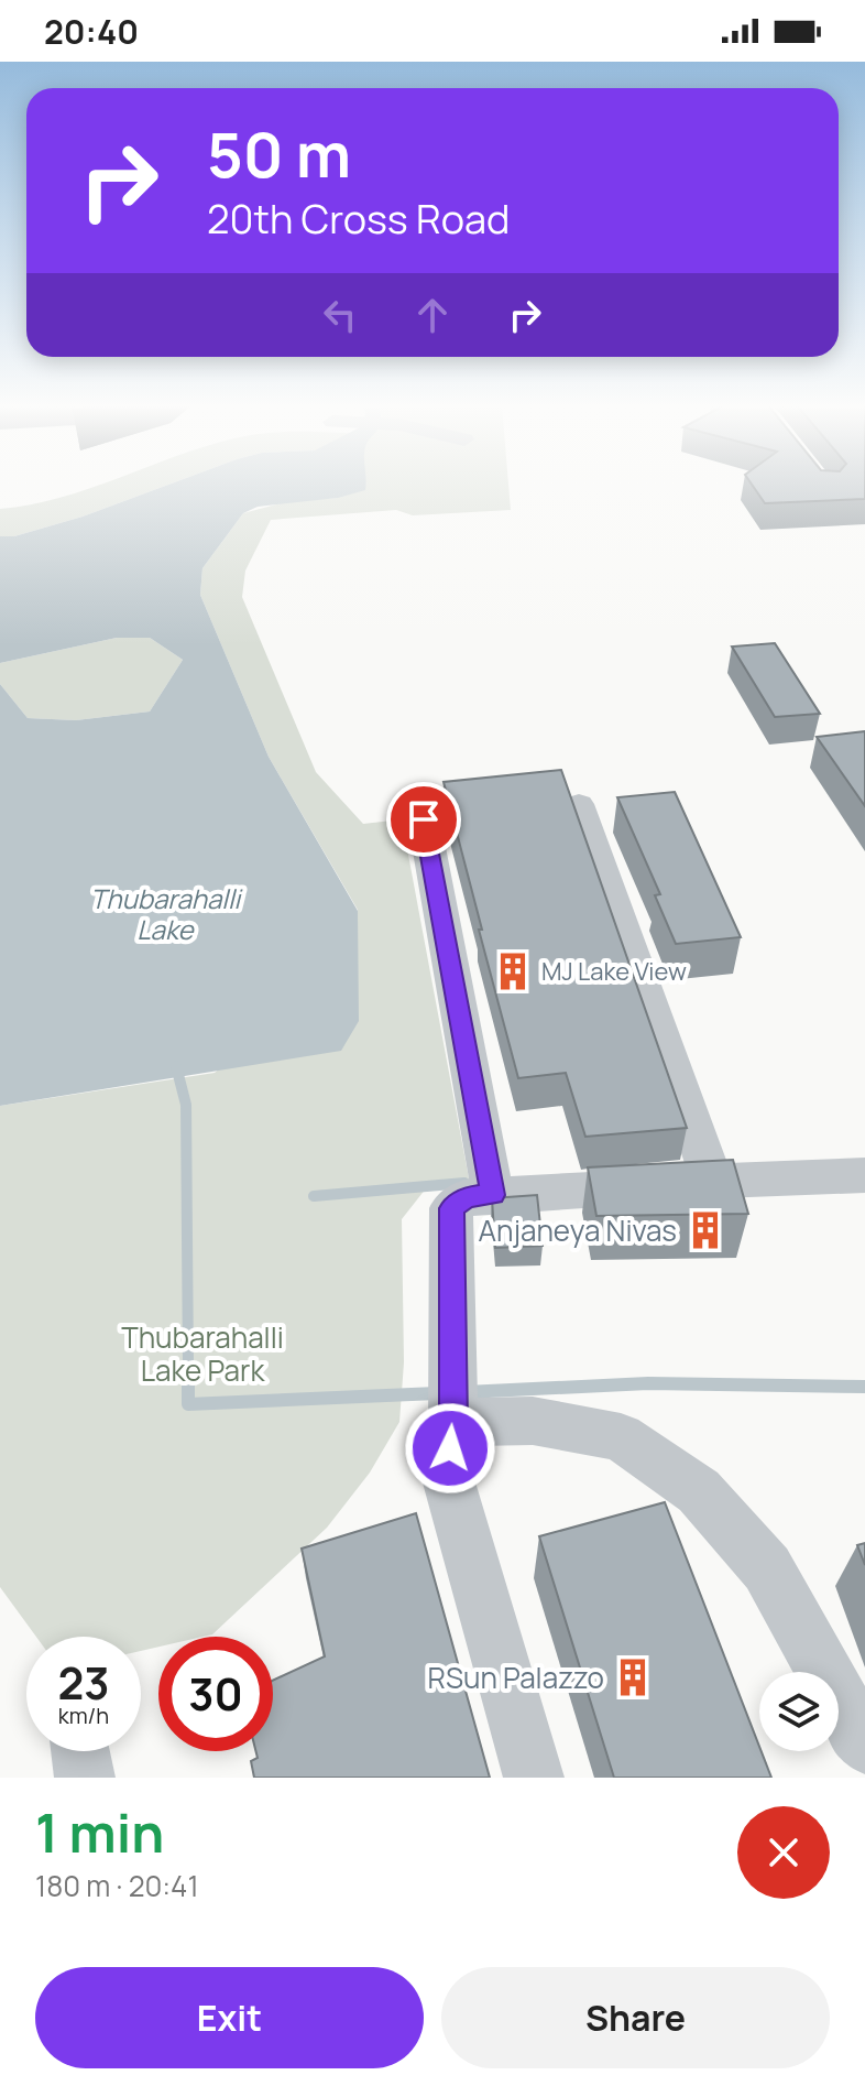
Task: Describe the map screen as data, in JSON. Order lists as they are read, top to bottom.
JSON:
{
  "water": ["Thubarahalli Lake"],
  "parks": ["Thubarahalli Lake Park"],
  "places": {
    "building": ["MJ Lake View", "Anjaneya Nivas", "RSun Palazzo"]
  },
  "page": {
    "status": "20:40",
    "turn": ["50 m", "20th Cross Road"],
    "speed": "23 km/h",
    "limit": "30",
    "heading": ["1 min", "180 m · 20:41"],
    "buttons": ["Exit", "Share"]
  }
}
